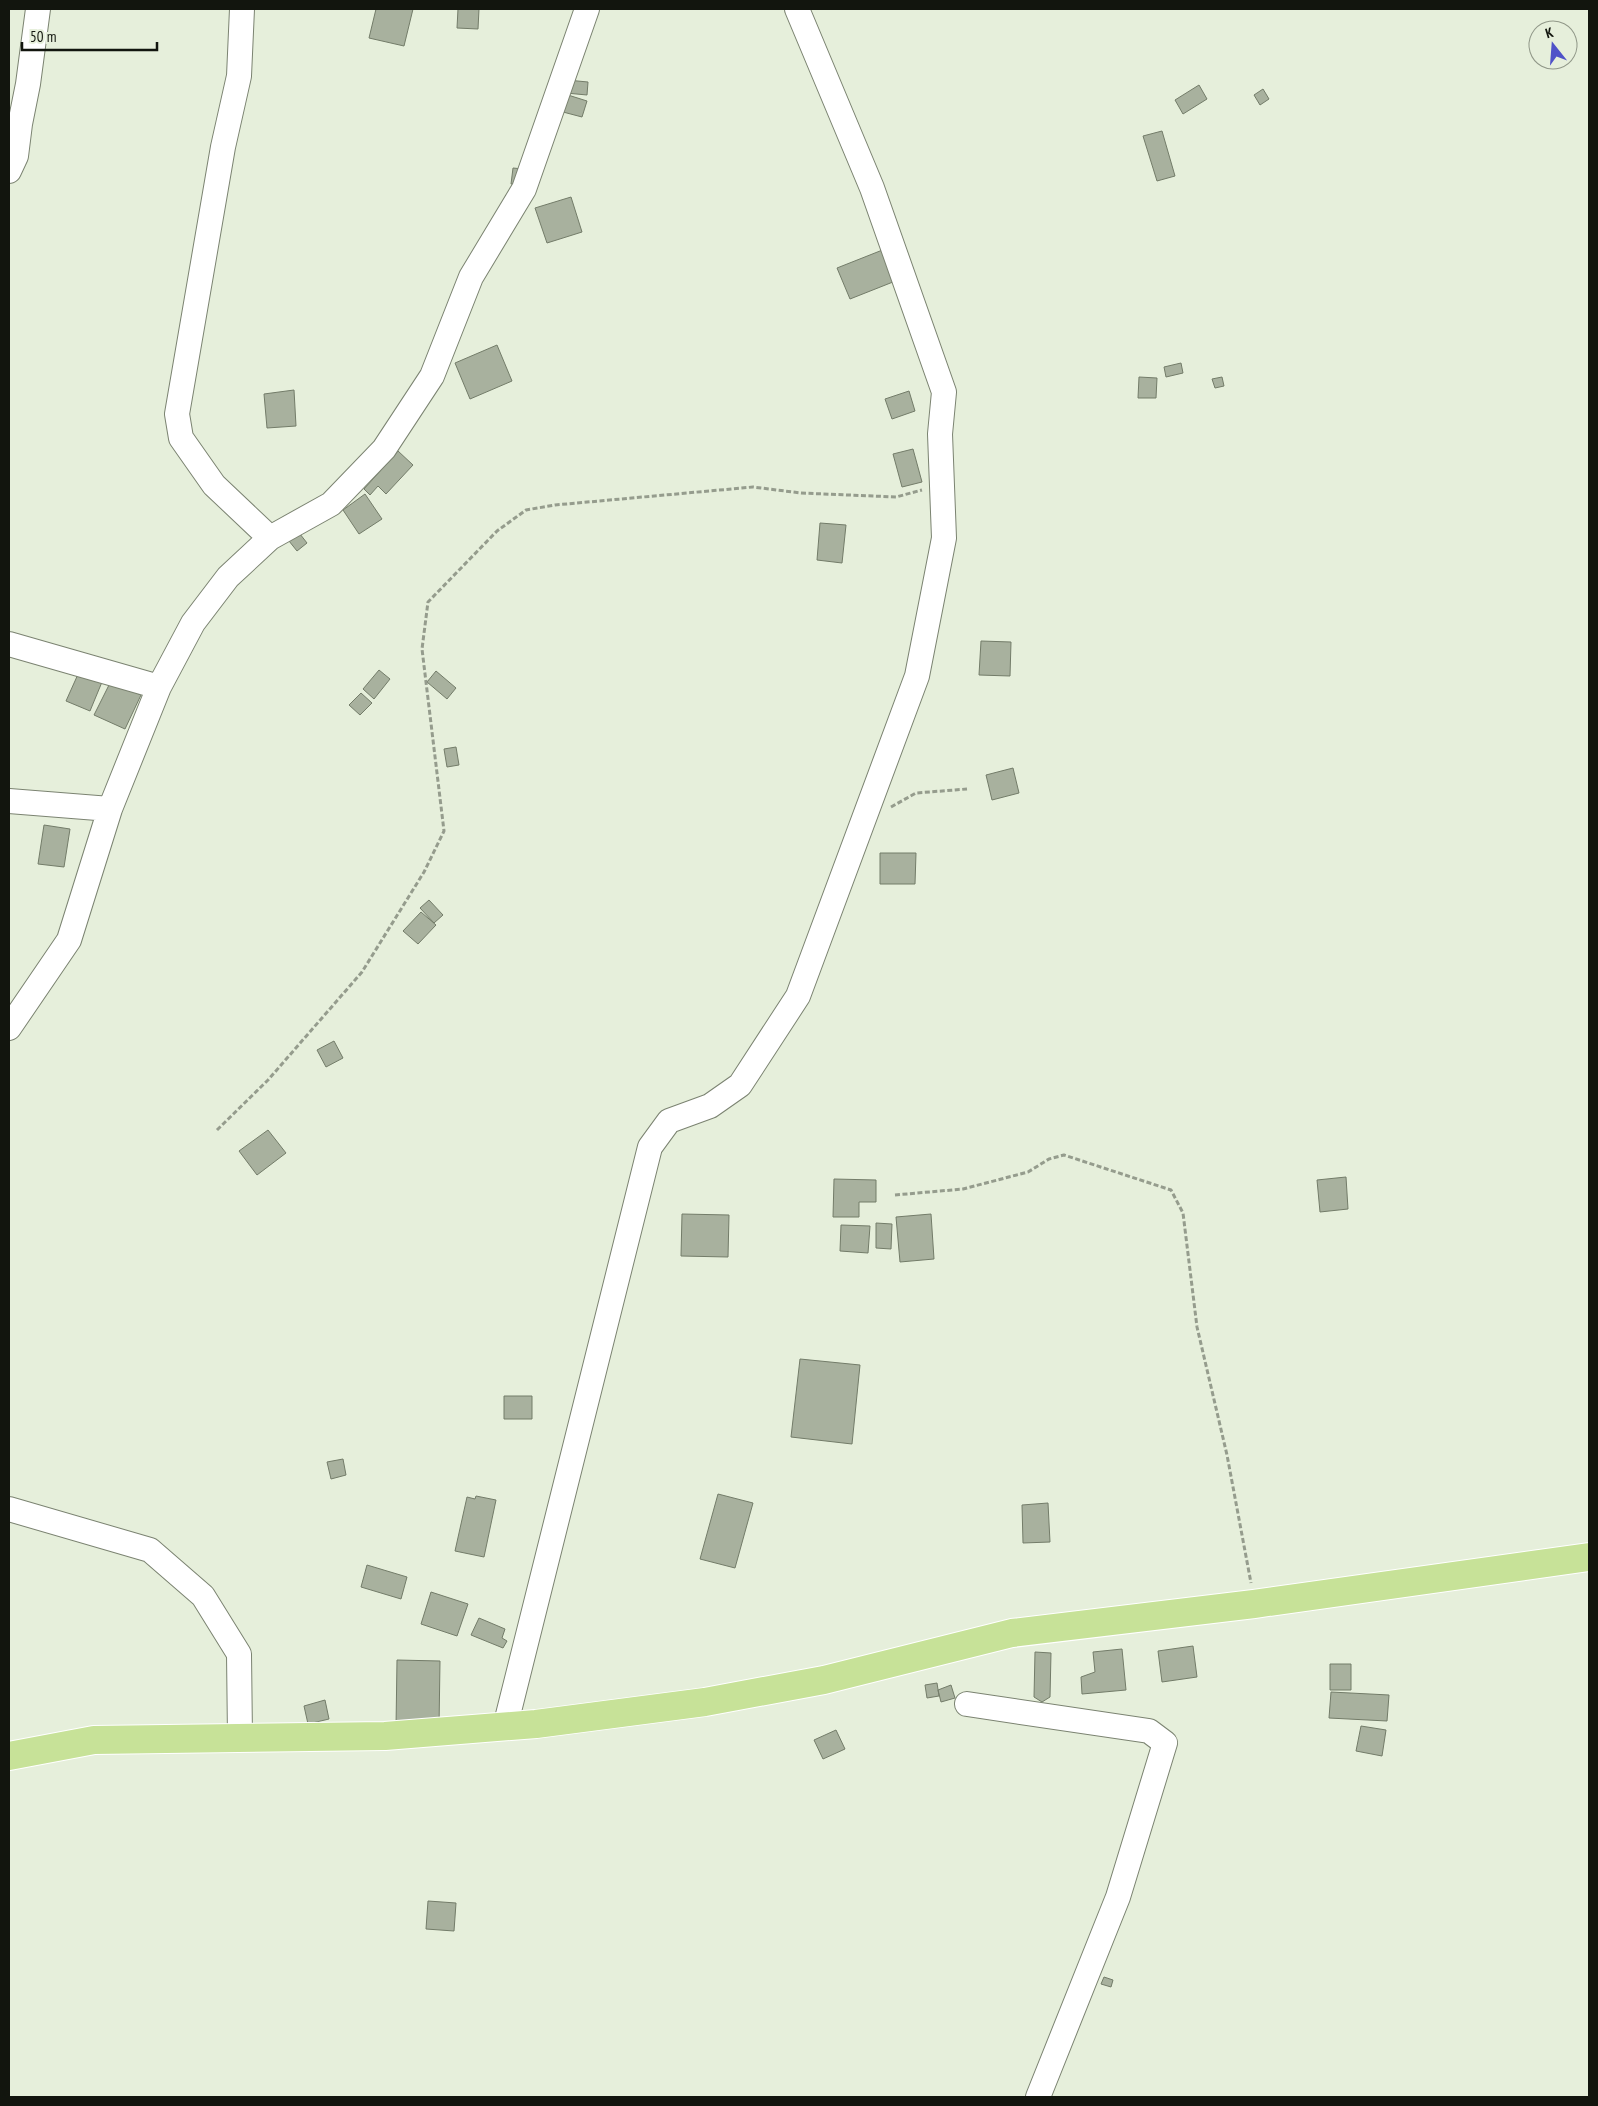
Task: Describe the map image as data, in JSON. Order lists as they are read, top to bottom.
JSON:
{
  "scale_bar": "50 m",
  "north": "top"
}
